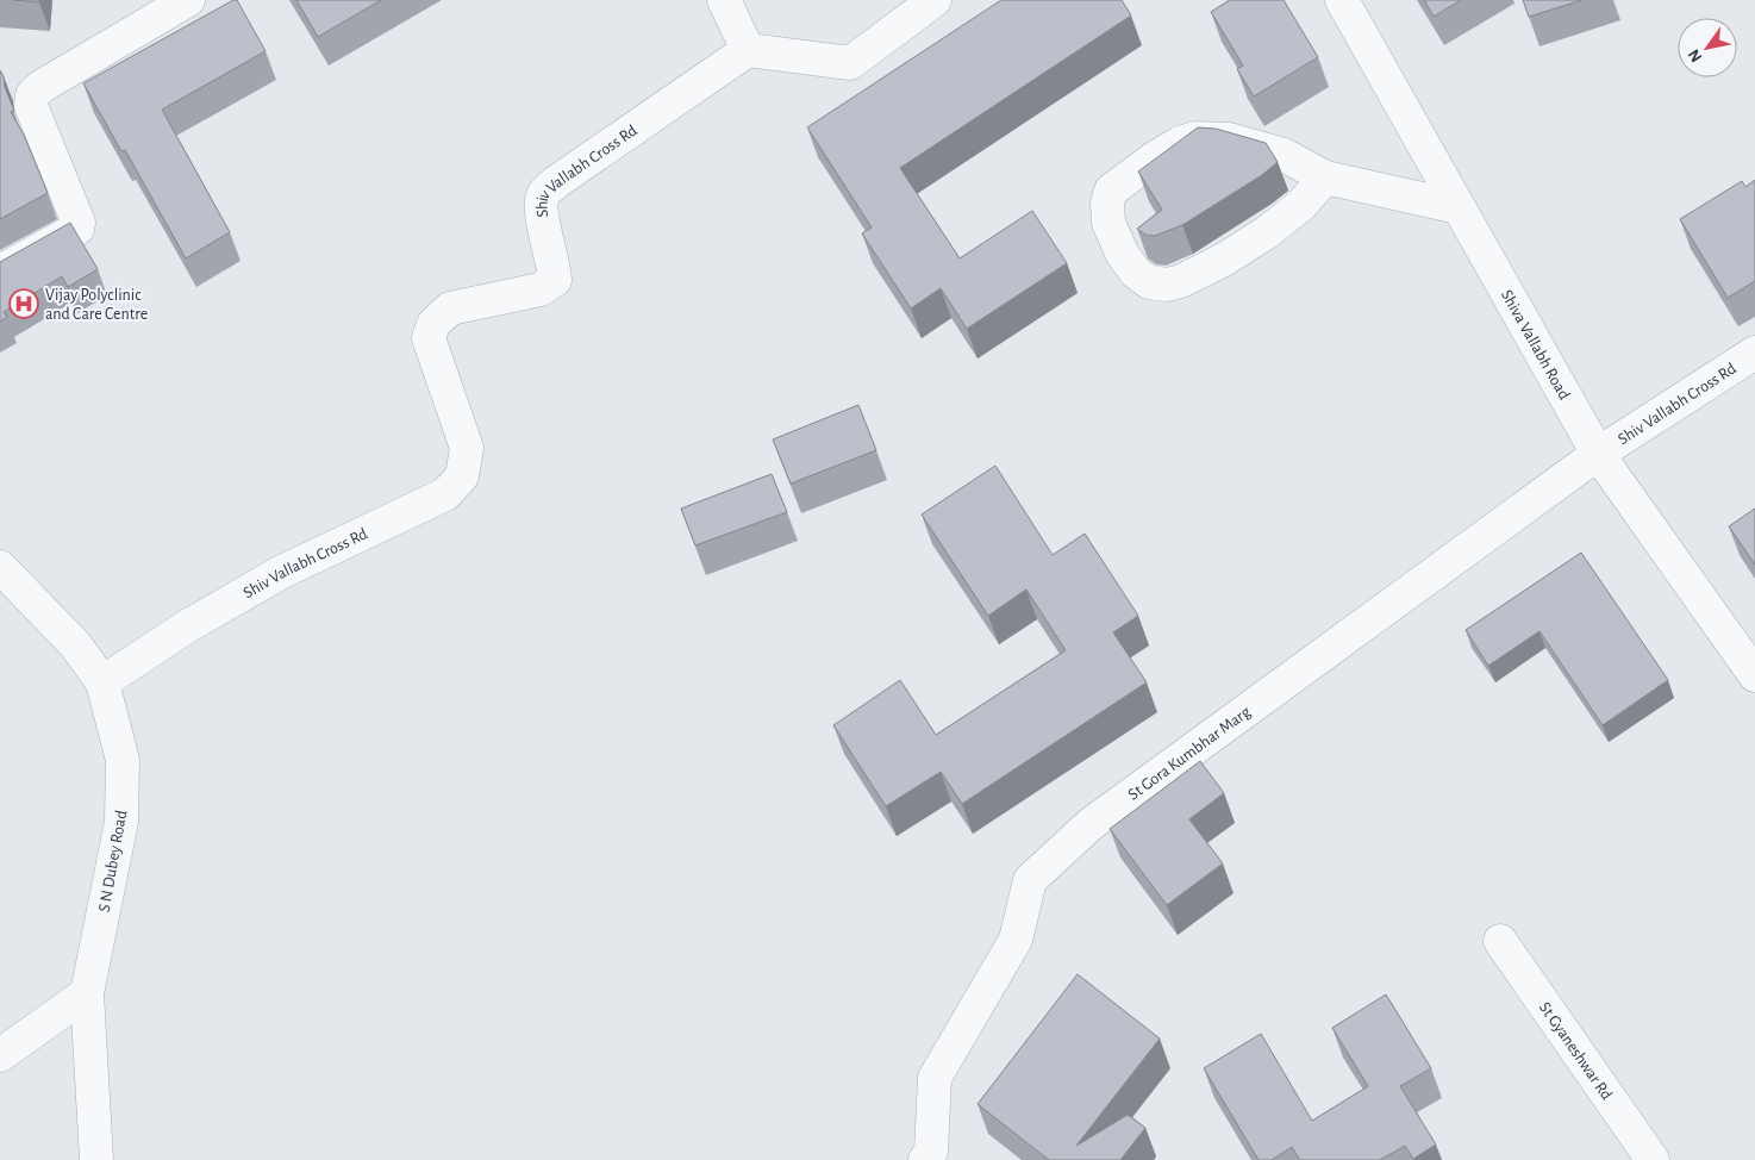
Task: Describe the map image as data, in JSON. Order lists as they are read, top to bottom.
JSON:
{
  "streets": {
    "street": [
      "Shiv Vallabh Cross Rd",
      "Shiva Vallabh Road",
      "St Gora Kumbhar Marg",
      "S N Dubey Road",
      "St Gyaneshwar Rd"
    ]
  },
  "crossings": [
    ["Shiv Vallabh Cross Rd", "Shiva Vallabh Road"],
    ["Shiv Vallabh Cross Rd", "St Gora Kumbhar Marg"],
    ["Shiv Vallabh Cross Rd", "S N Dubey Road"],
    ["Shiva Vallabh Road", "St Gora Kumbhar Marg"]
  ],
  "places": {
    "hospital": ["Vijay Polyclinic and Care Centre"]
  },
  "north": "bottom left"
}
